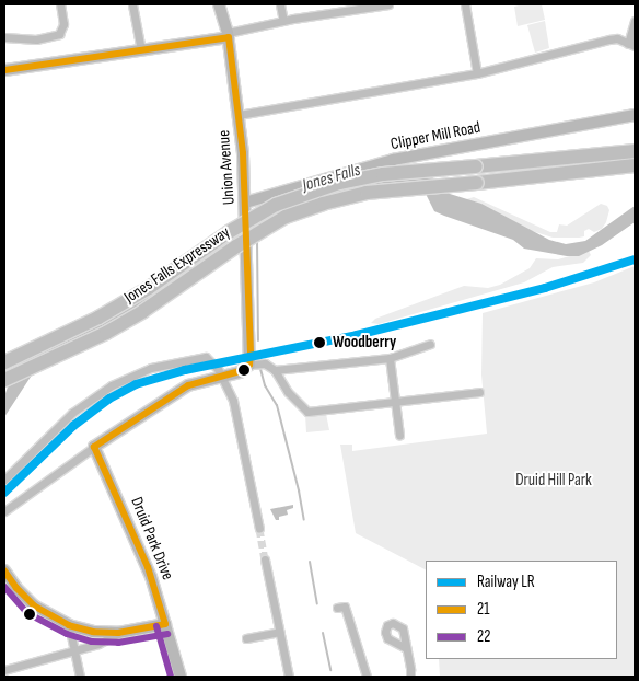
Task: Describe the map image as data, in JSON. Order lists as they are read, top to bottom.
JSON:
{
  "streets": {
    "highway": ["Jones Falls Expressway"],
    "street": ["Clipper Mill Road", "Union Avenue", "Druid Park Drive"]
  },
  "crossings": [
    ["Clipper Mill Road", "Union Avenue"]
  ],
  "water": ["Jones Falls"],
  "parks": ["Druid Hill Park"],
  "places": ["Woodberry"],
  "lines": ["transit line 21", "rail line LR", "transit line 22"],
  "legend": ["Railway LR", "21", "22"]
}
